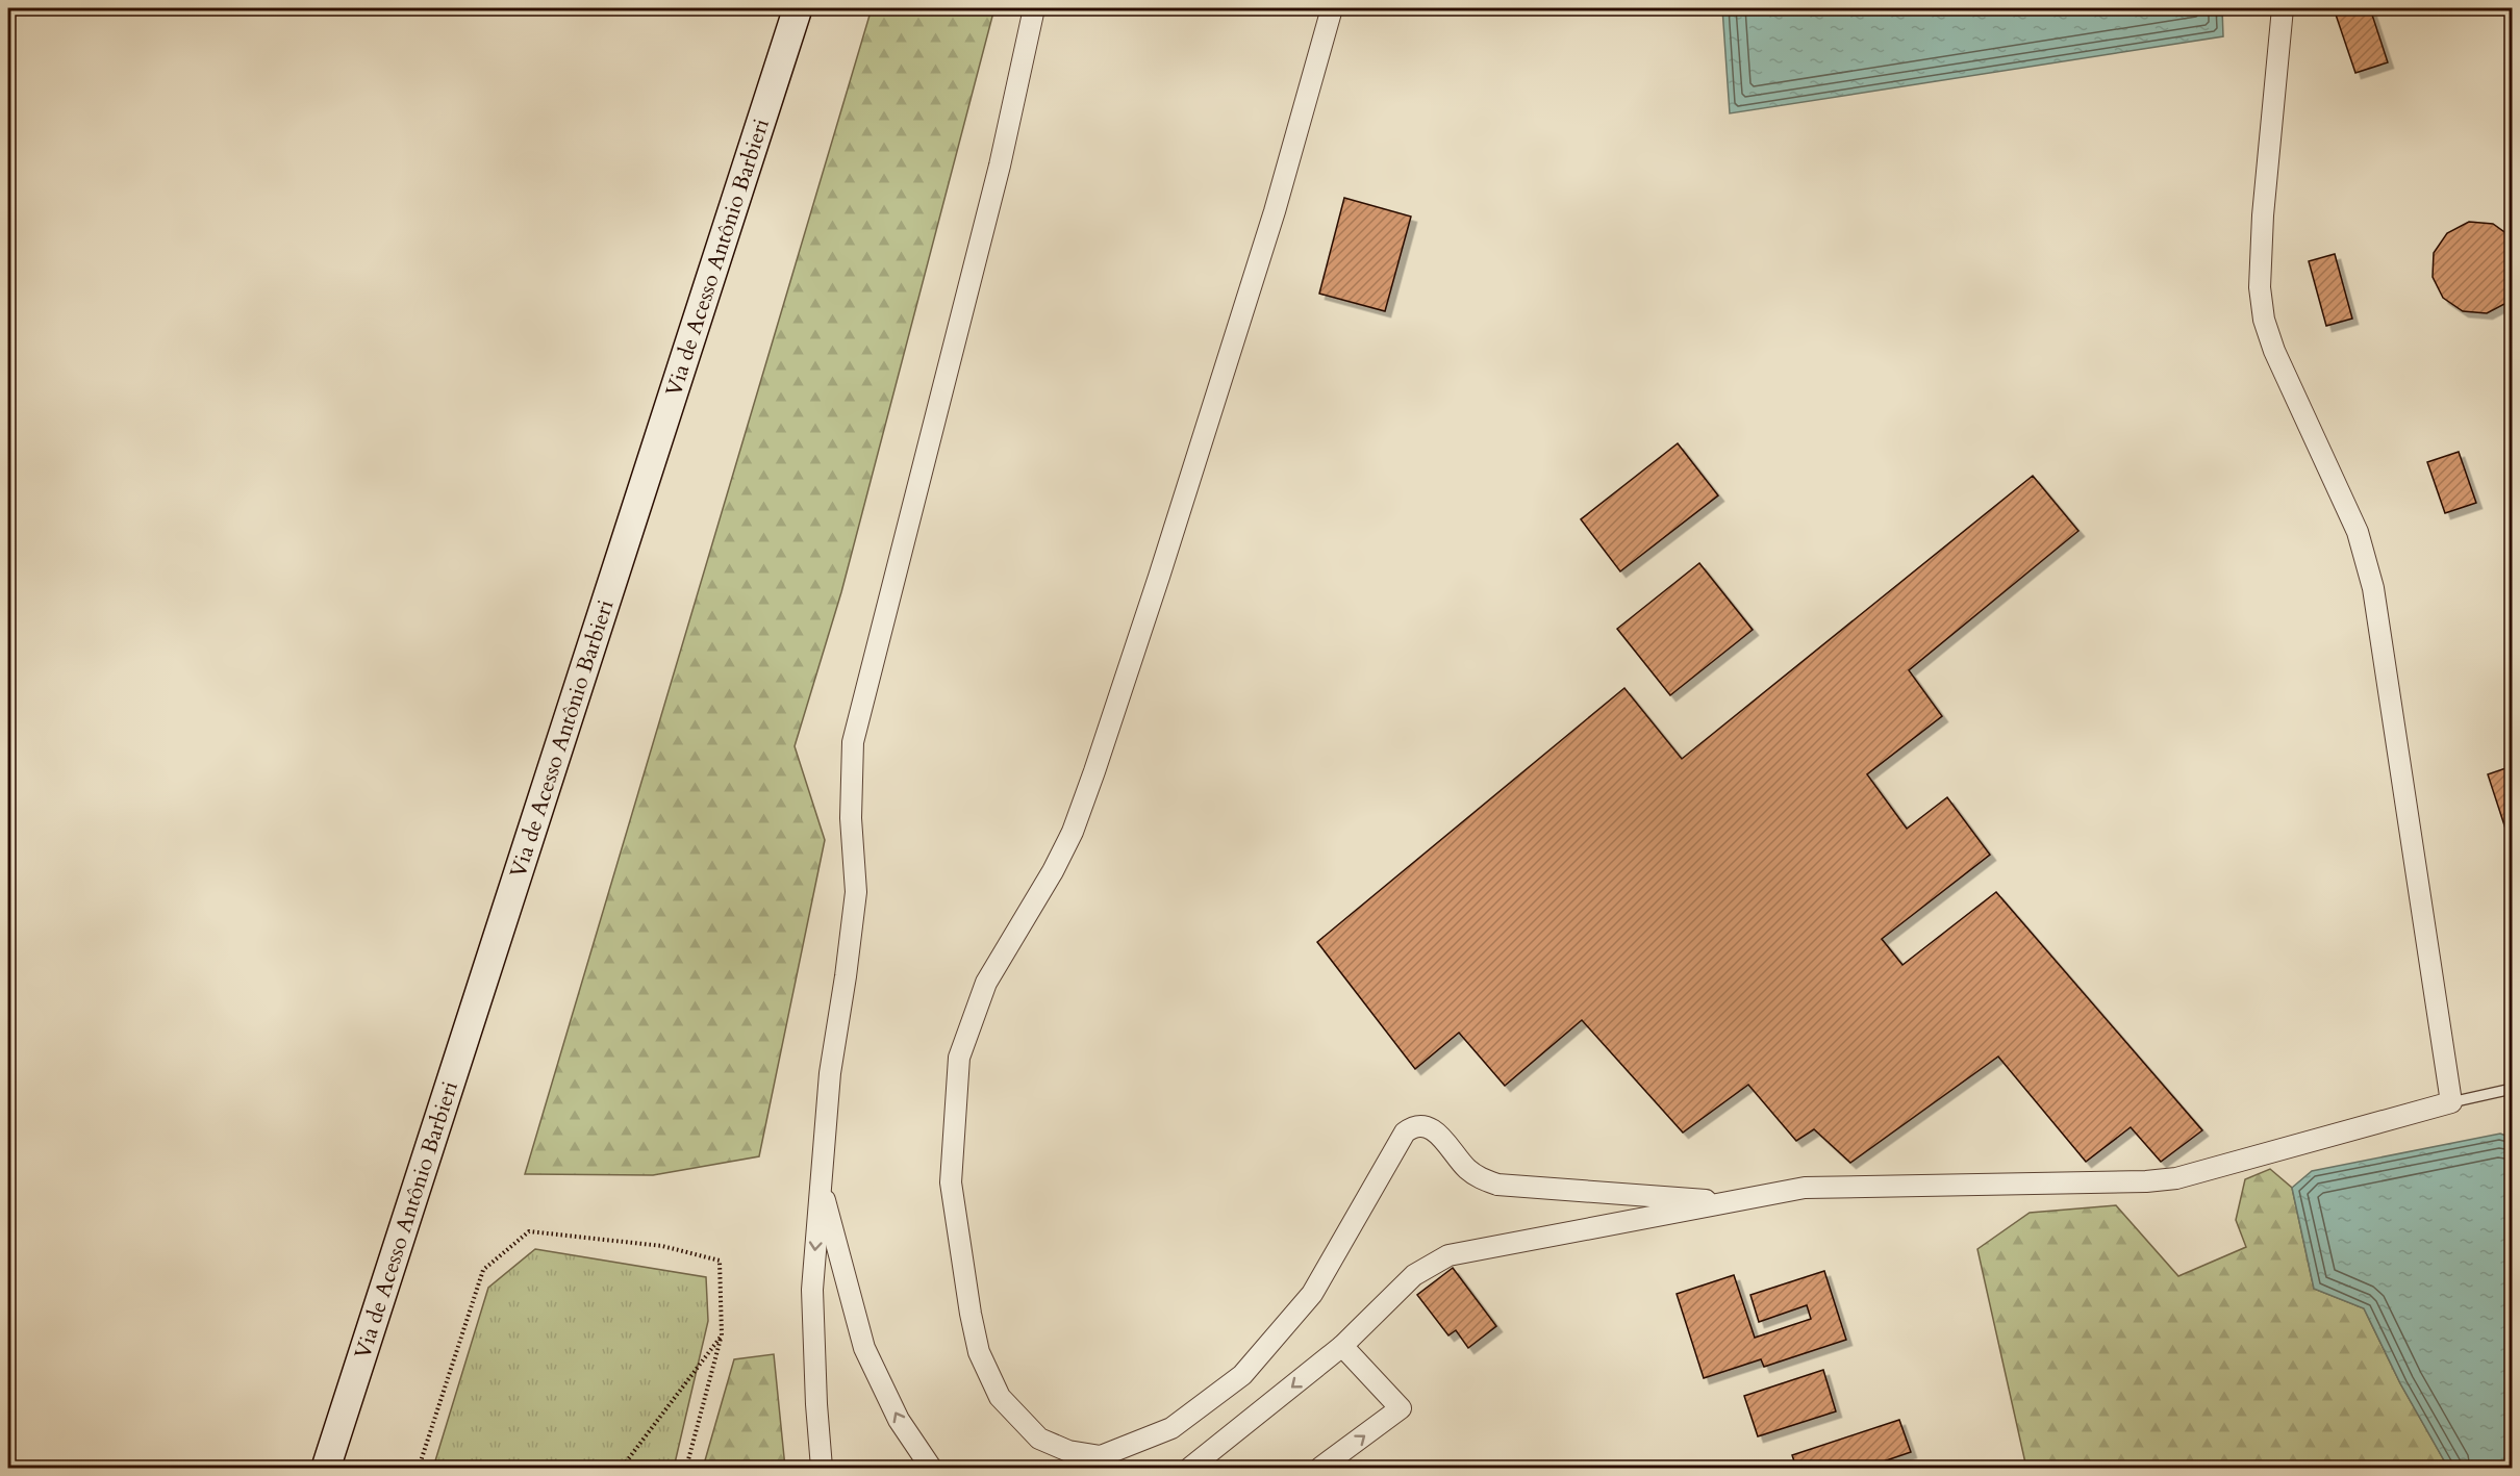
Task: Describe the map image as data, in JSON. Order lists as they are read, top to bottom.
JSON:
{
  "streets": {
    "main road": ["Via de Acesso Antônio Barbieri"]
  }
}
